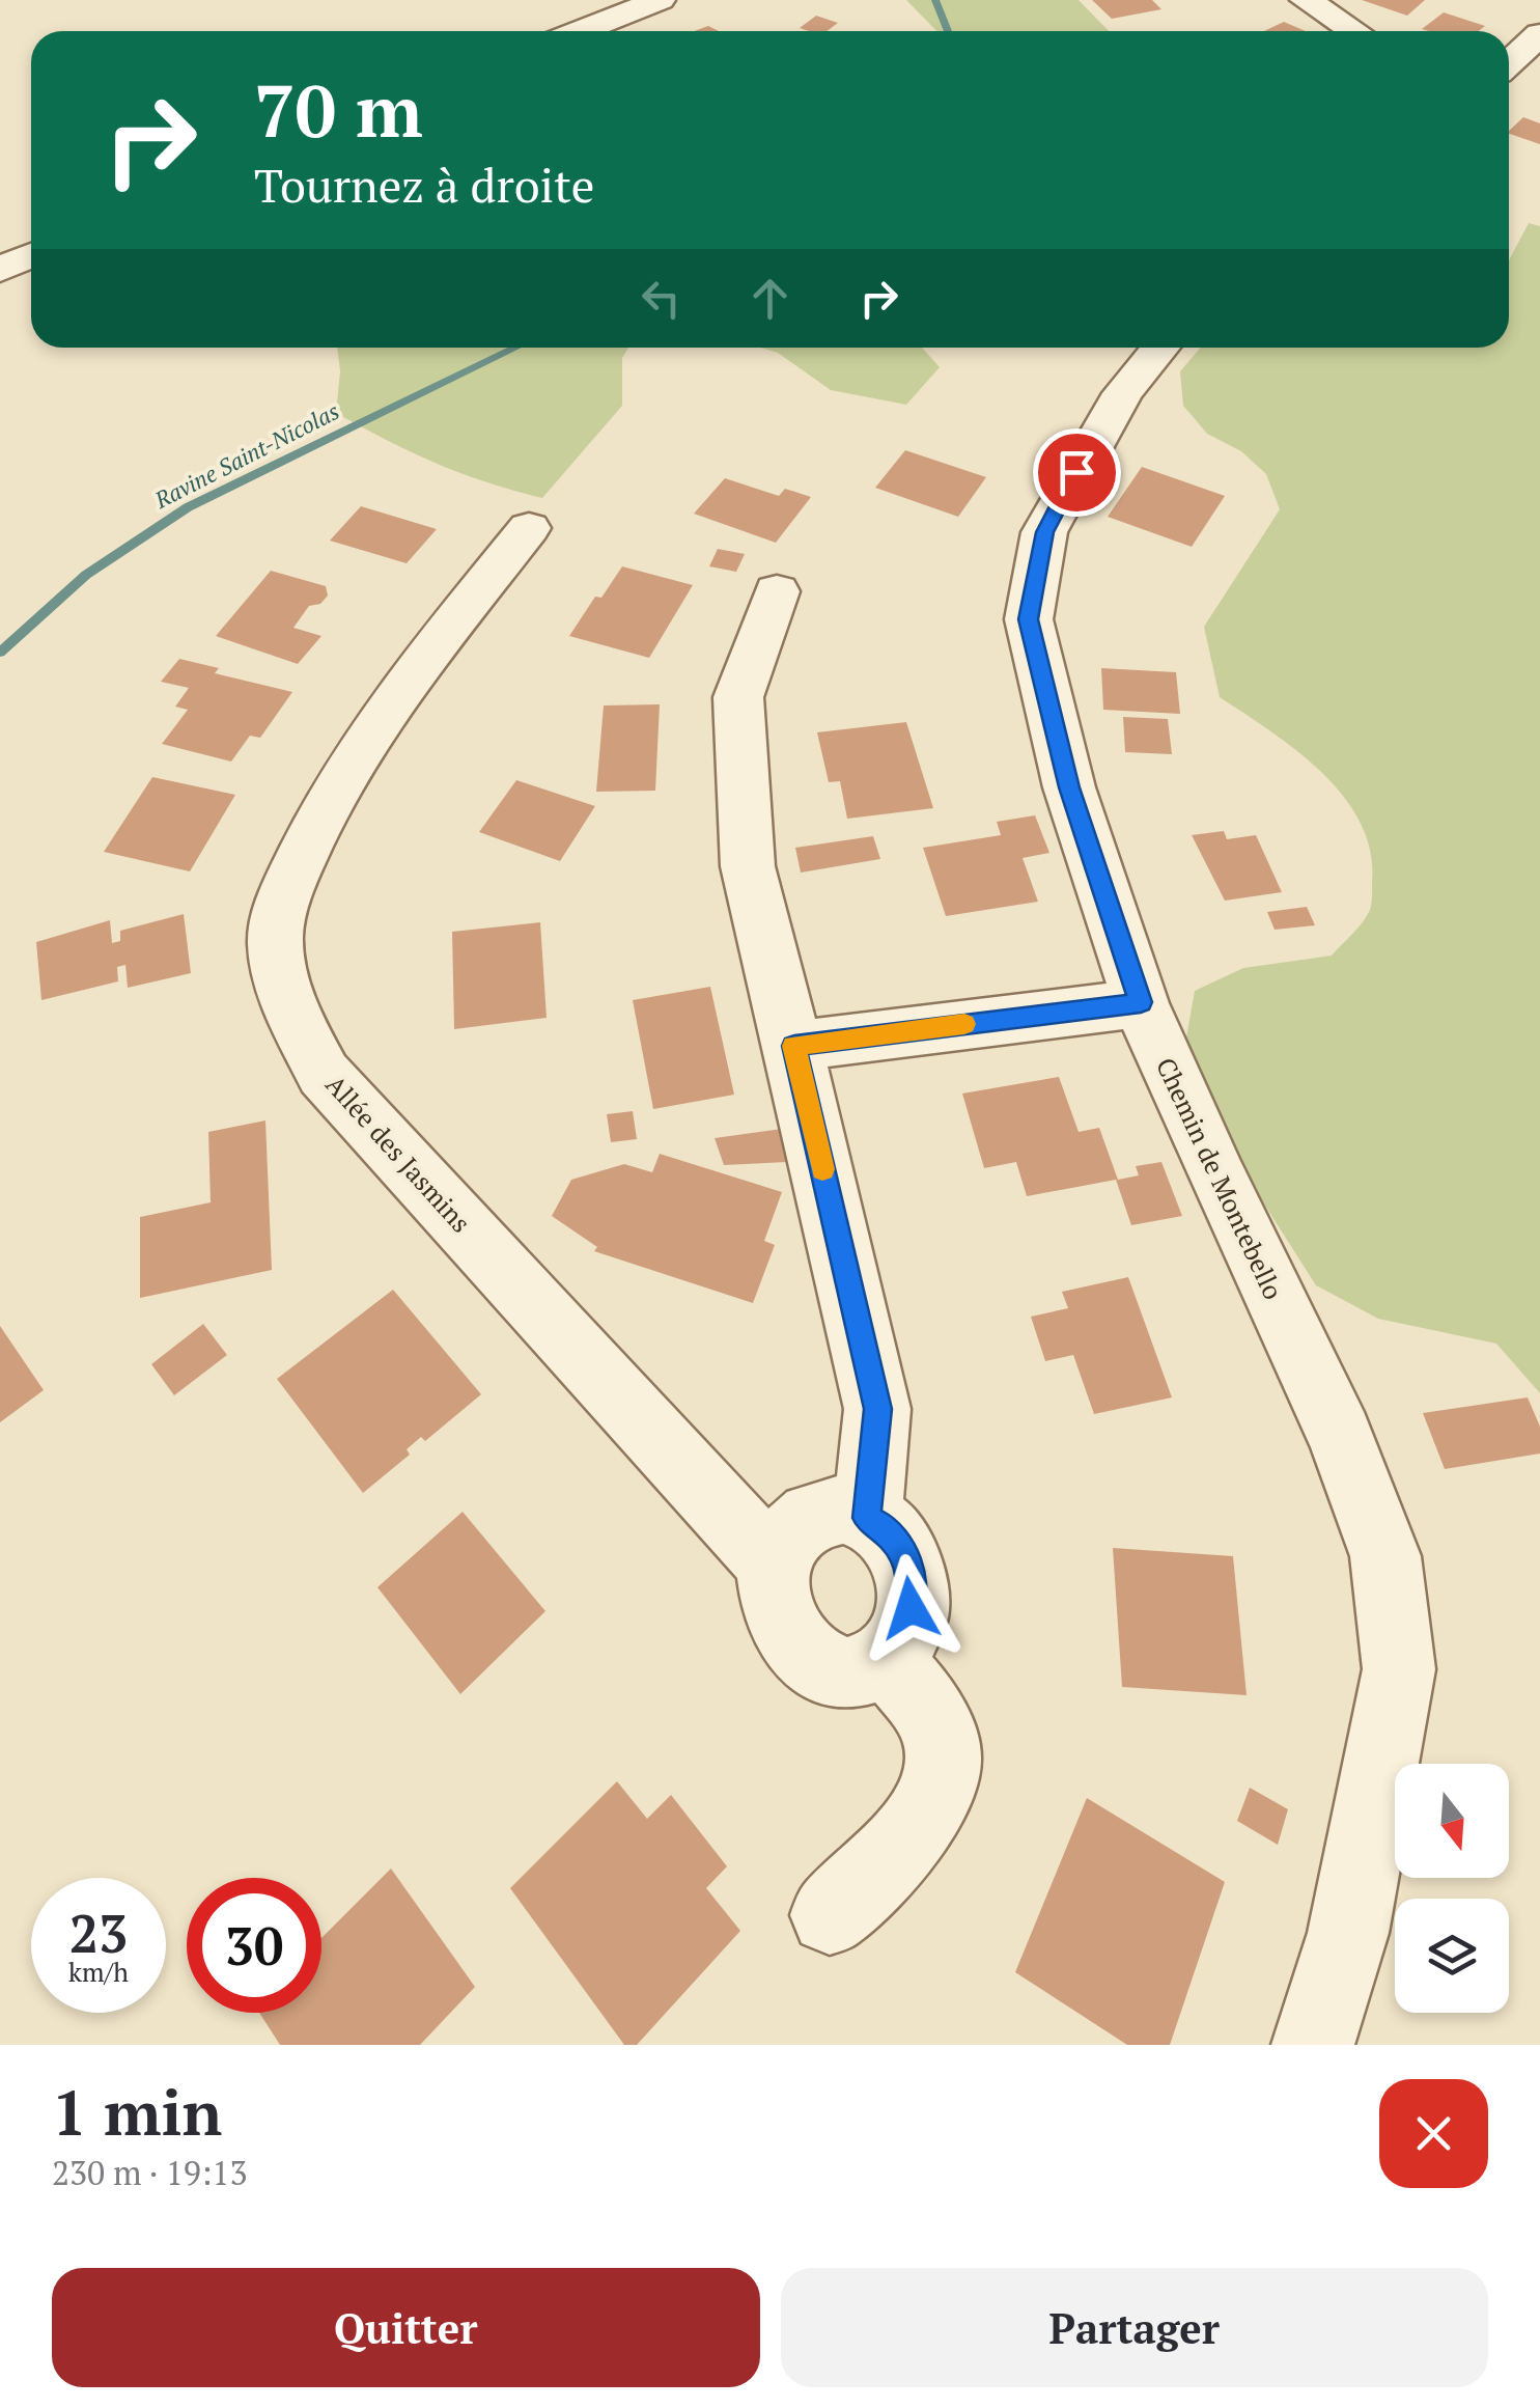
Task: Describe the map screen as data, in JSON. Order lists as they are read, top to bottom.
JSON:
{
  "streets": {
    "street": ["Allée des Jasmins", "Chemin de Montebello"]
  },
  "water": ["Ravine Saint-Nicolas"],
  "north": "bottom",
  "page": {
    "turn": ["70 m", "Tournez à droite"],
    "speed": "23 km/h",
    "limit": "30",
    "heading": ["1 min", "230 m · 19:13"],
    "buttons": ["Quitter", "Partager"]
  }
}
